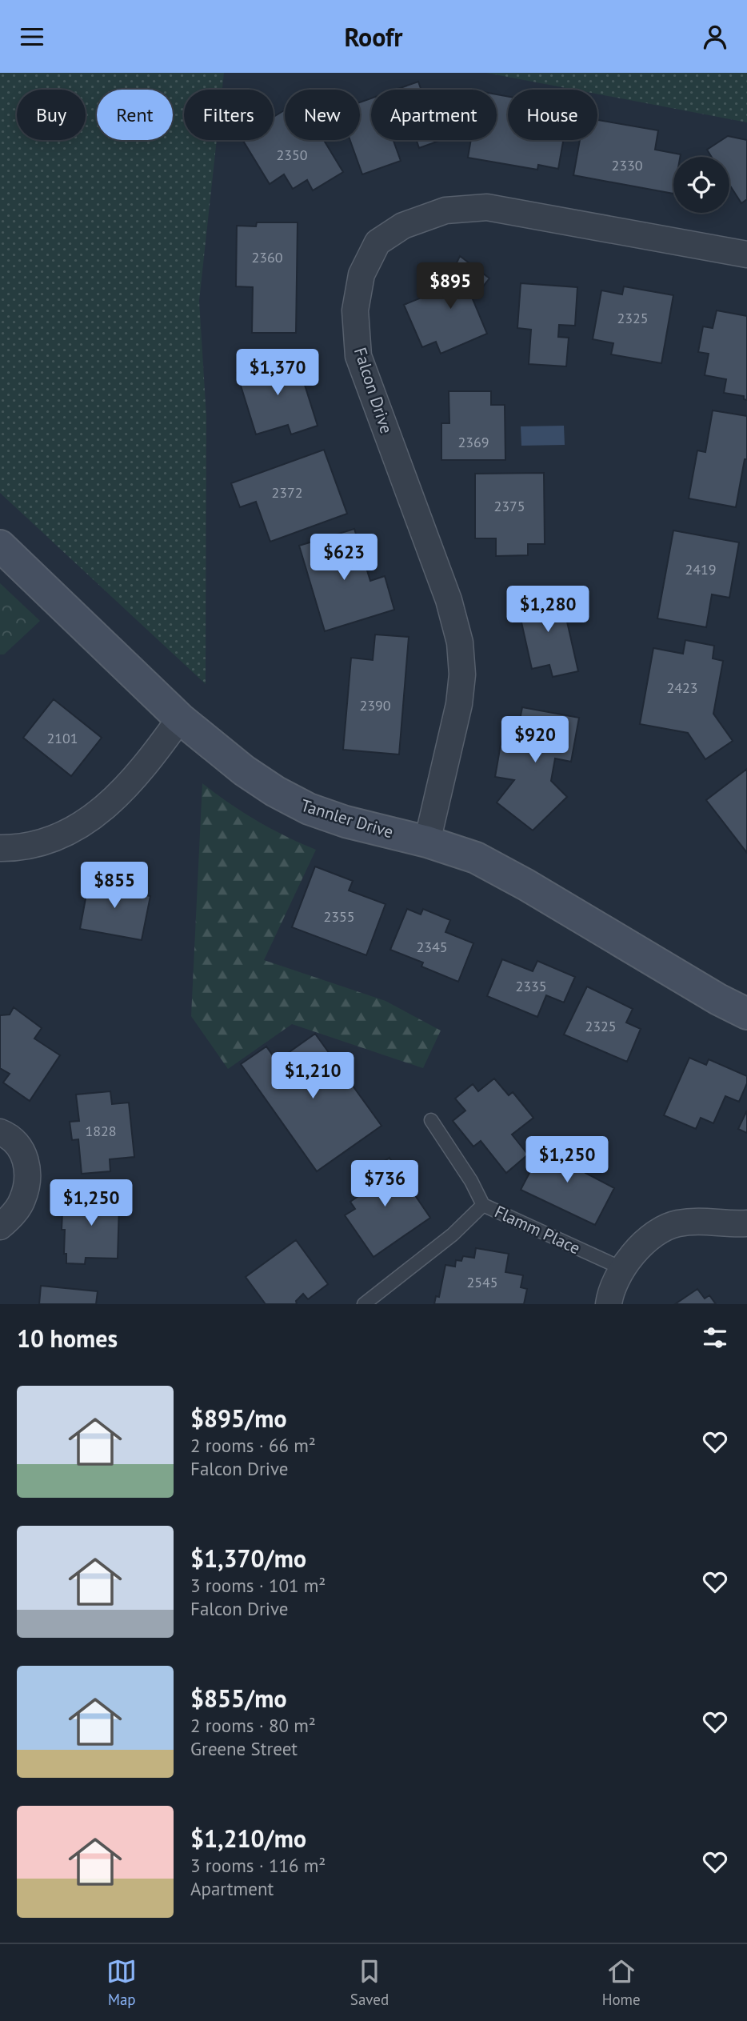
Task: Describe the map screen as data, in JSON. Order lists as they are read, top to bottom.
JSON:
{
  "streets": {
    "street": ["Falcon Drive", "Tannler Drive"],
    "lane": ["Flamm Place"]
  },
  "crossings": [
    ["Falcon Drive", "Tannler Drive"]
  ],
  "house_numbers": [
    "2350",
    "2330",
    "2360",
    "2325",
    "2369",
    "2372",
    "2375",
    "2419",
    "2423",
    "2390",
    "2101",
    "2355",
    "2345",
    "2335",
    "2325",
    "1828",
    "2545"
  ],
  "page": {
    "header": "Roofr",
    "chip": [
      "Buy",
      "Rent",
      "Filters",
      "New",
      "Apartment",
      "House"
    ],
    "price": [
      "$895",
      "$1,370",
      "$623",
      "$1,280",
      "$920",
      "$855",
      "$1,210",
      "$1,250",
      "$736",
      "$1,250"
    ],
    "heading": "10 homes",
    "list": [
      {
        "name": "$895/mo",
        "note": "2 rooms · 66 m² · Falcon Drive"
      },
      {
        "name": "$1,370/mo",
        "note": "3 rooms · 101 m² · Falcon Drive"
      },
      {
        "name": "$855/mo",
        "note": "2 rooms · 80 m² · Greene Street"
      },
      {
        "name": "$1,210/mo",
        "note": "3 rooms · 116 m² · Apartment"
      }
    ],
    "tabs": ["Map", "Saved", "Home"]
  }
}
